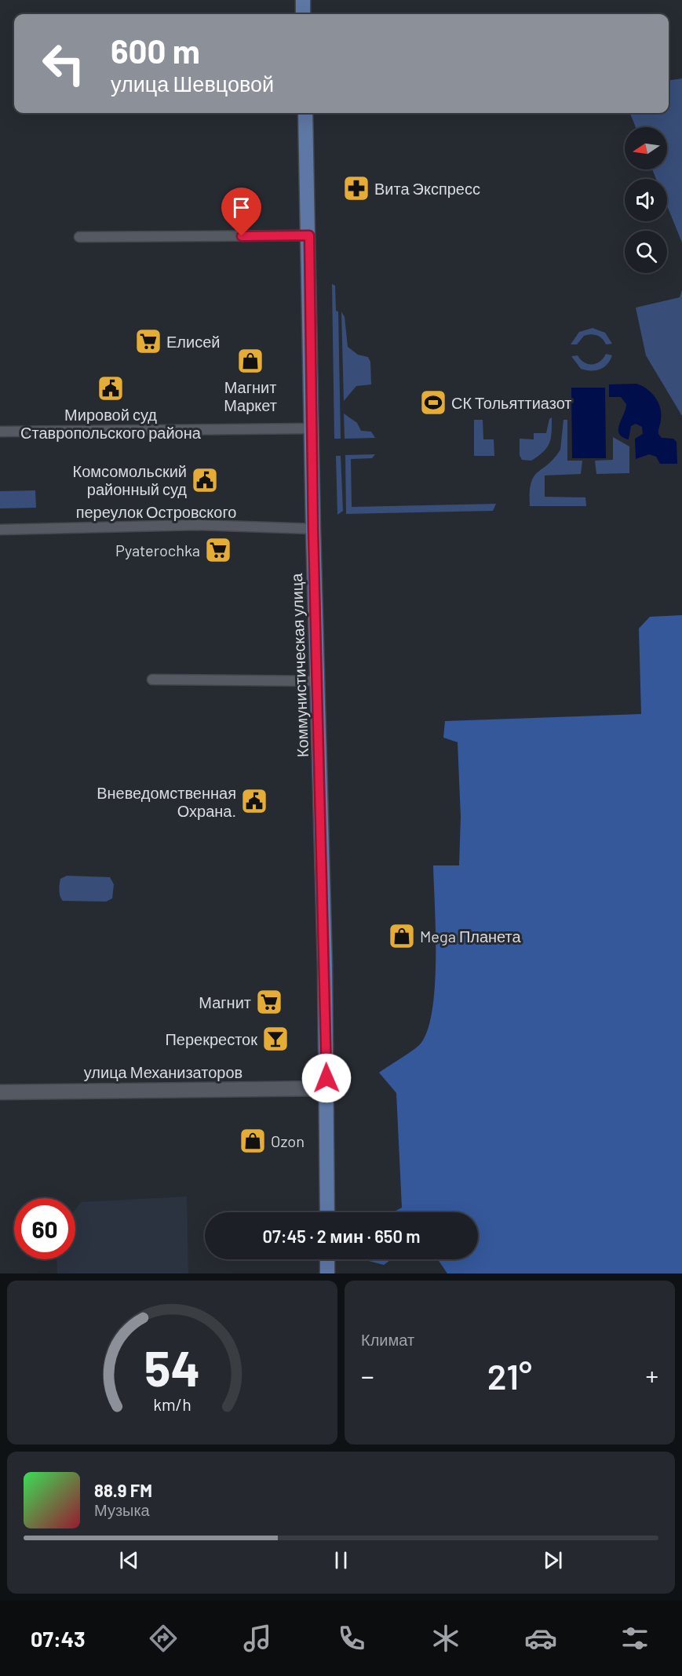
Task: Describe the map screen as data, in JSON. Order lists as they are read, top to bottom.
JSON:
{
  "streets": {
    "main road": ["Коммунистическая улица", "улица Механизаторов"],
    "street": ["переулок Островского"]
  },
  "crossings": [
    ["переулок Островского", "Коммунистическая улица"],
    ["Коммунистическая улица", "улица Механизаторов"]
  ],
  "places": {
    "pharmacy": ["Вита Экспресс"],
    "supermarket": ["Елисей", "Pyaterochka", "Магнит"],
    "shop": ["Магнит Маркет", "Mega Планета", "Ozon"],
    "public building": ["Мировой суд Ставропольского района", "Комсомольский районный суд", "Вневедомственная Охрана."],
    "sports": ["СК Тольяттиазот"],
    "bar": ["Перекресток"]
  },
  "north": "left",
  "page": {
    "turn": ["600 m", "улица Шевцовой"],
    "limit": "60",
    "trip": "07:45 · 2 мин · 650 m",
    "tile": "Климат",
    "heat": ["−", "21°", "+"],
    "song": ["88.9 FM", "Музыка"],
    "tabs": "07:43",
    "gauge": ["54", "km/h"]
  }
}
